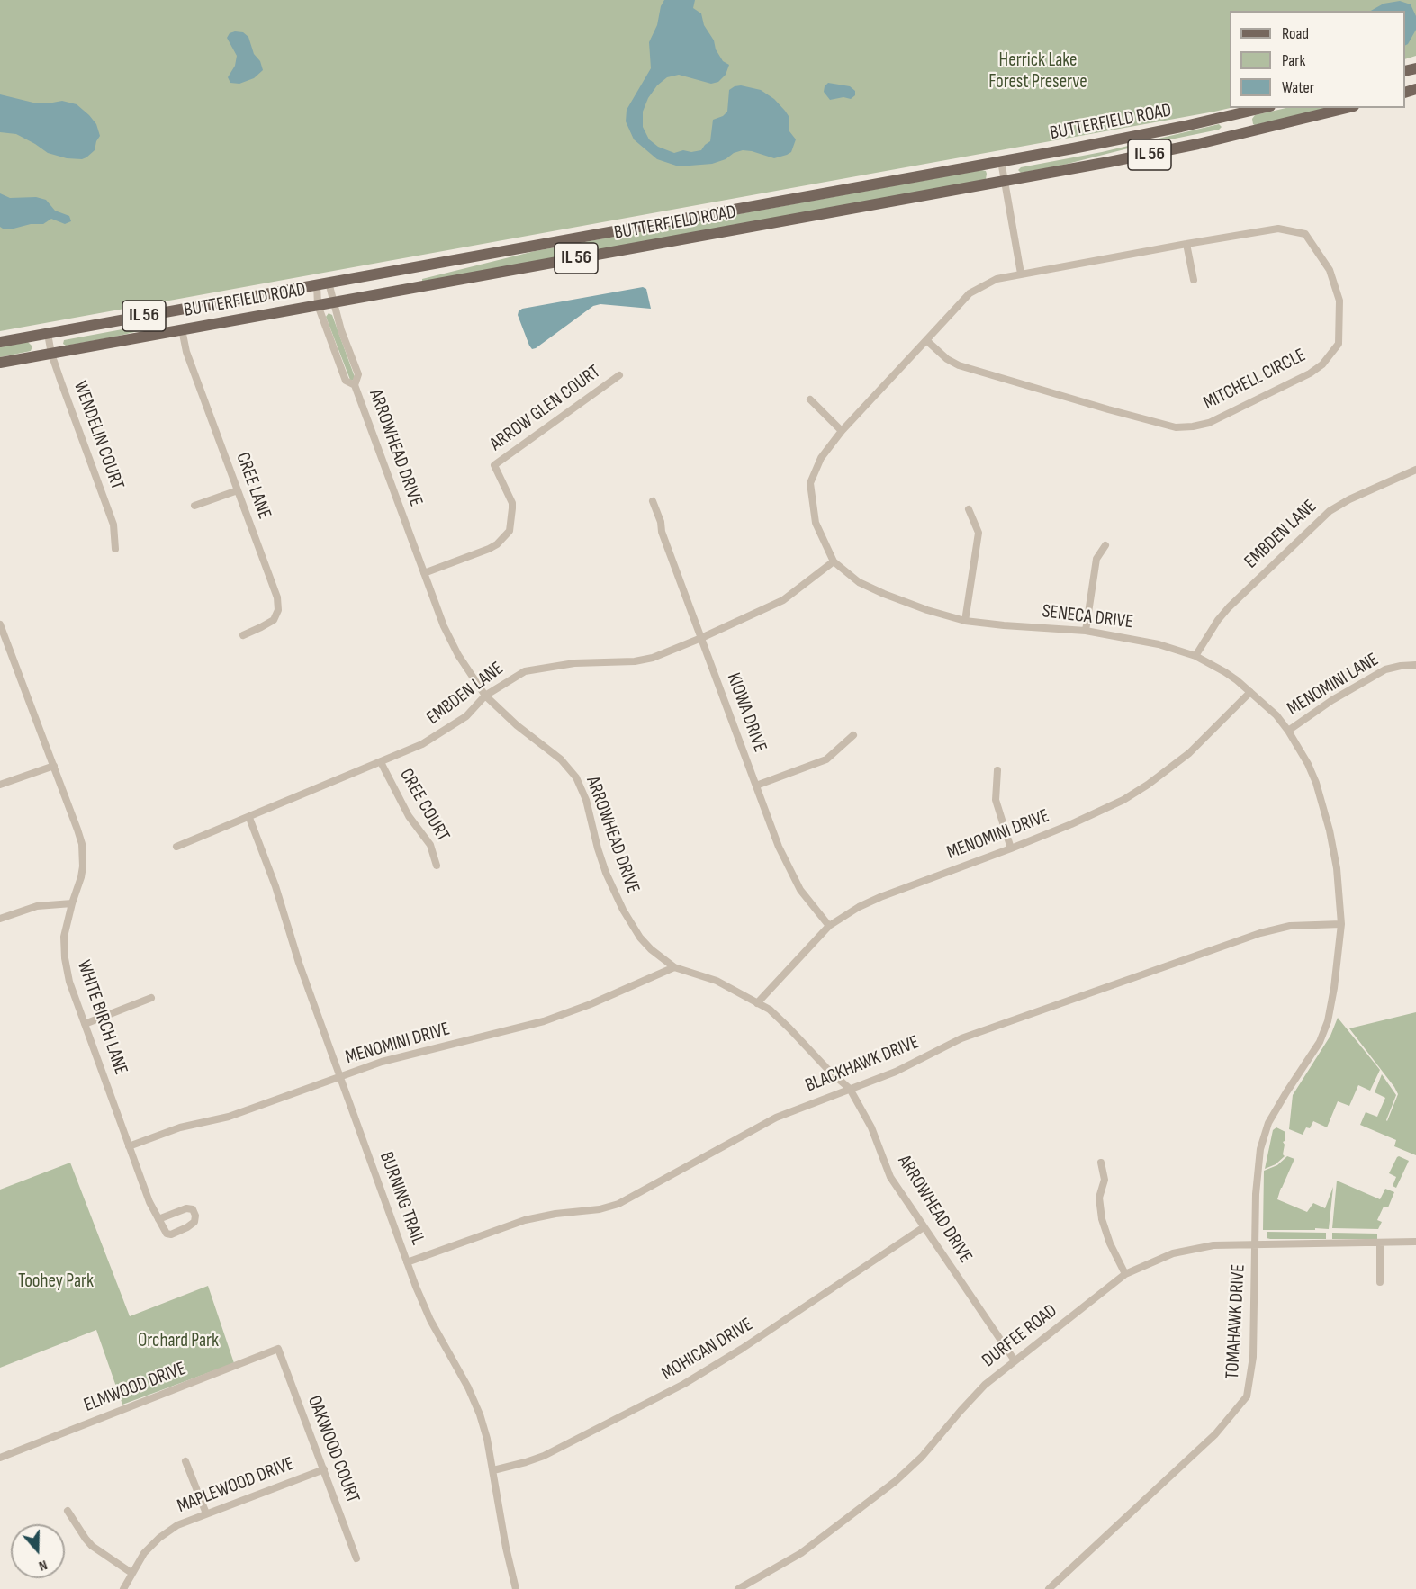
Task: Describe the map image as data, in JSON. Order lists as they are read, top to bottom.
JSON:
{
  "streets": {
    "main road": ["BUTTERFIELD ROAD", "IL 56"],
    "street": [
      "MITCHELL CIRCLE",
      "ARROW GLEN COURT",
      "WENDELIN COURT",
      "ARROWHEAD DRIVE",
      "CREE LANE",
      "EMBDEN LANE",
      "SENECA DRIVE",
      "MENOMINI LANE",
      "KIOWA DRIVE",
      "CREE COURT",
      "MENOMINI DRIVE",
      "WHITE BIRCH LANE",
      "BLACKHAWK DRIVE",
      "BURNING TRAIL",
      "TOMAHAWK DRIVE",
      "DURFEE ROAD",
      "MOHICAN DRIVE",
      "ELMWOOD DRIVE",
      "OAKWOOD COURT",
      "MAPLEWOOD DRIVE"
    ]
  },
  "crossings": [
    ["BUTTERFIELD ROAD", "WENDELIN COURT"],
    ["BUTTERFIELD ROAD", "ARROWHEAD DRIVE"],
    ["BUTTERFIELD ROAD", "CREE LANE"],
    ["MITCHELL CIRCLE", "SENECA DRIVE"],
    ["ARROW GLEN COURT", "ARROWHEAD DRIVE"],
    ["ARROWHEAD DRIVE", "EMBDEN LANE"],
    ["ARROWHEAD DRIVE", "MENOMINI DRIVE"],
    ["ARROWHEAD DRIVE", "BLACKHAWK DRIVE"],
    ["ARROWHEAD DRIVE", "DURFEE ROAD"],
    ["ARROWHEAD DRIVE", "MOHICAN DRIVE"],
    ["EMBDEN LANE", "SENECA DRIVE"],
    ["EMBDEN LANE", "KIOWA DRIVE"],
    ["EMBDEN LANE", "CREE COURT"],
    ["EMBDEN LANE", "BURNING TRAIL"],
    ["SENECA DRIVE", "MENOMINI LANE"],
    ["SENECA DRIVE", "MENOMINI DRIVE"],
    ["SENECA DRIVE", "BLACKHAWK DRIVE"],
    ["SENECA DRIVE", "TOMAHAWK DRIVE"],
    ["KIOWA DRIVE", "MENOMINI DRIVE"],
    ["MENOMINI DRIVE", "WHITE BIRCH LANE"],
    ["MENOMINI DRIVE", "BURNING TRAIL"],
    ["BLACKHAWK DRIVE", "BURNING TRAIL"],
    ["BURNING TRAIL", "MOHICAN DRIVE"],
    ["TOMAHAWK DRIVE", "DURFEE ROAD"],
    ["ELMWOOD DRIVE", "OAKWOOD COURT"],
    ["OAKWOOD COURT", "MAPLEWOOD DRIVE"]
  ],
  "parks": ["Herrick Lake Forest Preserve", "Toohey Park", "Orchard Park"],
  "legend": ["Road", "Park", "Water"],
  "north": "bottom"
}
